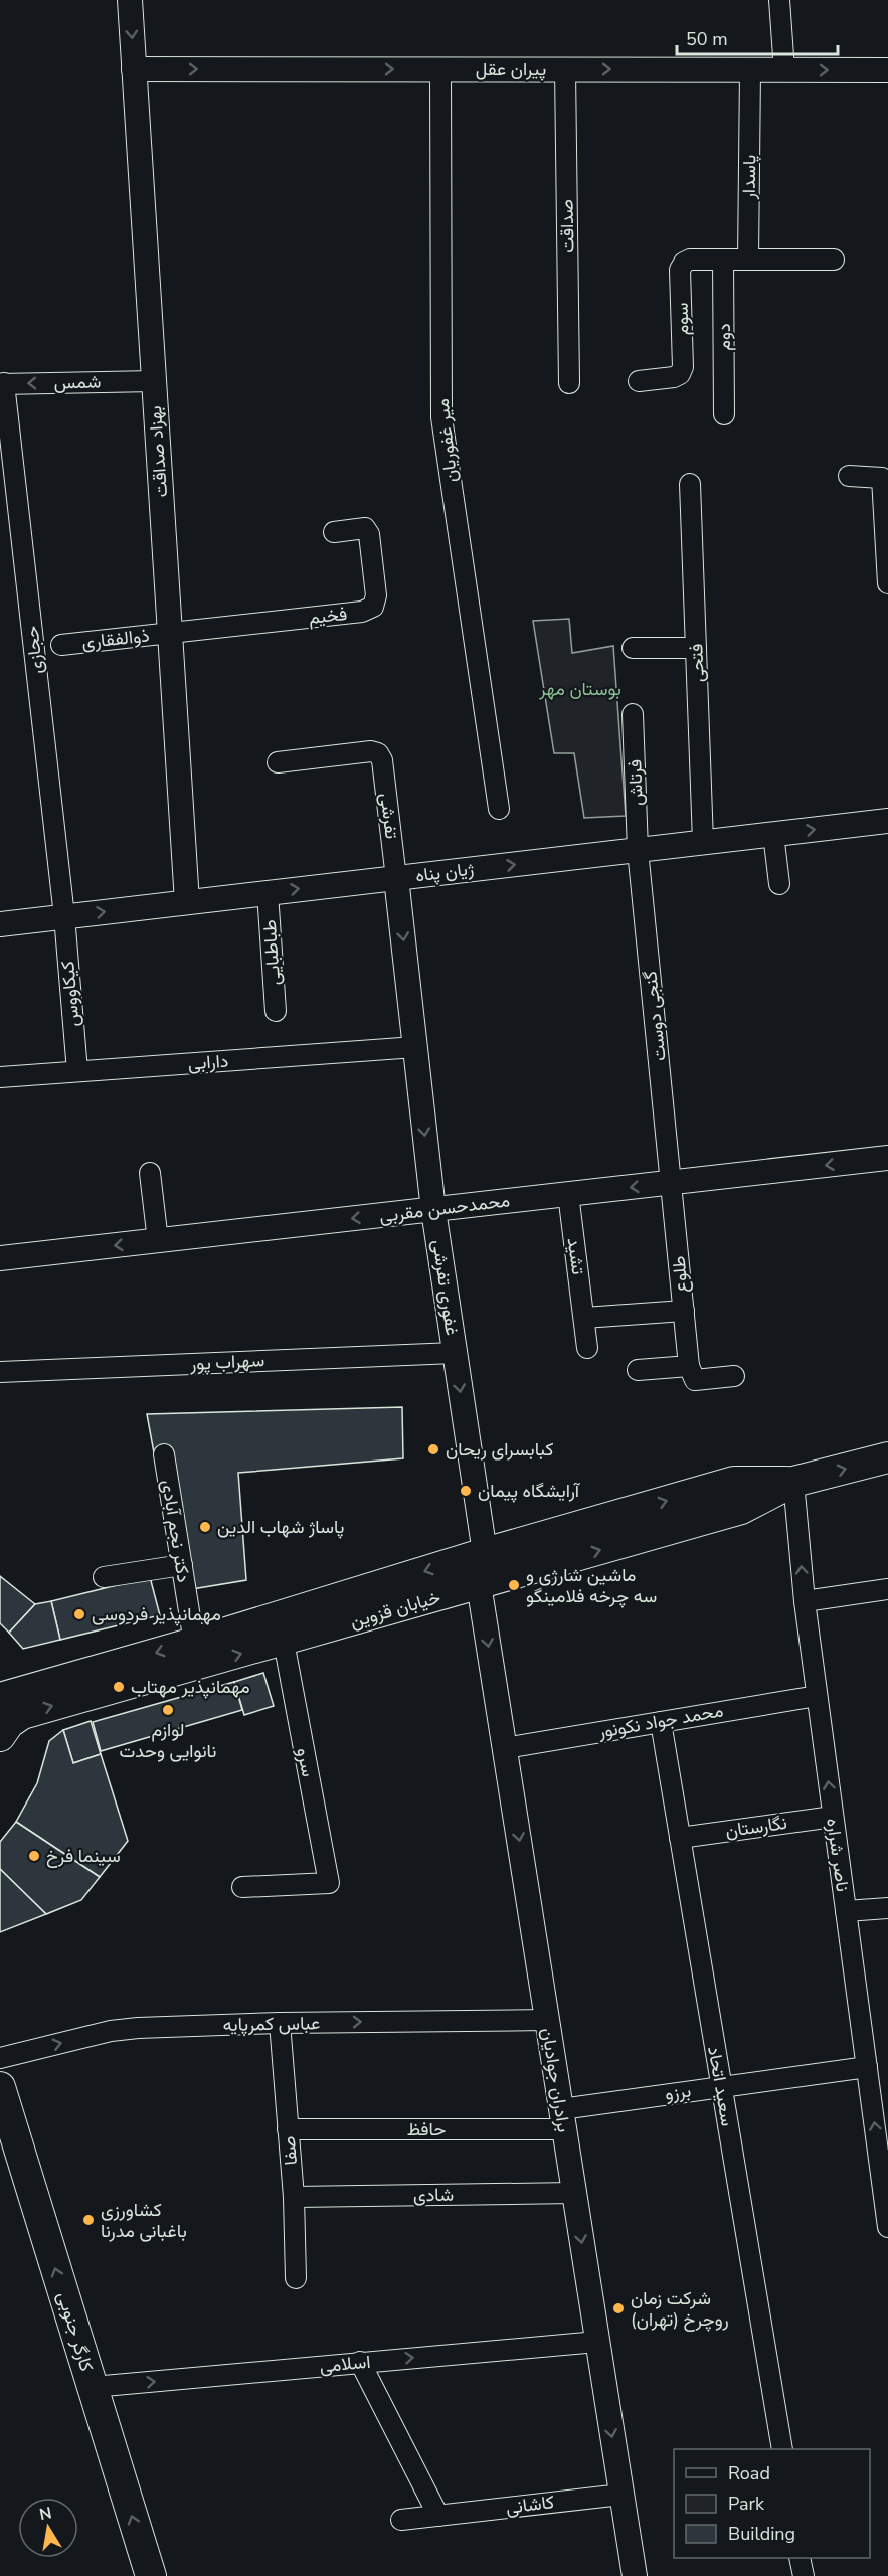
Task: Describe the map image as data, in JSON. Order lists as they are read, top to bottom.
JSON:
{
  "streets": {
    "main road": ["خیابان قزوین", "کارگر جنوبی"],
    "street": [
      "پیران عقل",
      "پاسدار",
      "صداقت",
      "سوم",
      "دوم",
      "شمس",
      "میر غفوریان",
      "بهزاد صداقت",
      "فخیم",
      "ذوالفقاری",
      "حجازی",
      "فتحی",
      "فرتاش",
      "تفرشی",
      "ژیان پناه",
      "طباطبایی",
      "کیکاووس",
      "گنجی دوست",
      "دارابی",
      "محمدحسن مقربی",
      "تشید",
      "طلوع",
      "غفوری تفرشی",
      "سهراب پور",
      "دکتر نجم آبادی",
      "محمد جواد نکونور",
      "سرو",
      "نگارستان",
      "ناصر شراره",
      "عباس کمرپایه",
      "برادران جوادیان",
      "سعید اتحاد",
      "برزو",
      "حافظ",
      "صفا",
      "شادی",
      "اسلامی",
      "کاشانی"
    ]
  },
  "crossings": [
    ["پیران عقل", "پاسدار"],
    ["پیران عقل", "صداقت"],
    ["پیران عقل", "میر غفوریان"],
    ["پیران عقل", "بهزاد صداقت"],
    ["سوم", "دوم"],
    ["شمس", "بهزاد صداقت"],
    ["شمس", "حجازی"],
    ["بهزاد صداقت", "فخیم"],
    ["بهزاد صداقت", "ذوالفقاری"],
    ["بهزاد صداقت", "ژیان پناه"],
    ["فخیم", "ذوالفقاری"],
    ["حجازی", "ژیان پناه"],
    ["حجازی", "کیکاووس"],
    ["فتحی", "ژیان پناه"],
    ["فرتاش", "ژیان پناه"],
    ["فرتاش", "گنجی دوست"],
    ["تفرشی", "ژیان پناه"],
    ["تفرشی", "غفوری تفرشی"],
    ["ژیان پناه", "طباطبایی"],
    ["ژیان پناه", "کیکاووس"],
    ["ژیان پناه", "گنجی دوست"],
    ["ژیان پناه", "غفوری تفرشی"],
    ["کیکاووس", "دارابی"],
    ["گنجی دوست", "محمدحسن مقربی"],
    ["گنجی دوست", "طلوع"],
    ["دارابی", "غفوری تفرشی"],
    ["محمدحسن مقربی", "تشید"],
    ["محمدحسن مقربی", "طلوع"],
    ["محمدحسن مقربی", "غفوری تفرشی"],
    ["غفوری تفرشی", "سهراب پور"],
    ["غفوری تفرشی", "خیابان قزوین"],
    ["دکتر نجم آبادی", "خیابان قزوین"],
    ["خیابان قزوین", "سرو"],
    ["خیابان قزوین", "ناصر شراره"],
    ["خیابان قزوین", "برادران جوادیان"],
    ["محمد جواد نکونور", "ناصر شراره"],
    ["محمد جواد نکونور", "برادران جوادیان"],
    ["محمد جواد نکونور", "سعید اتحاد"],
    ["نگارستان", "ناصر شراره"],
    ["نگارستان", "سعید اتحاد"],
    ["ناصر شراره", "برزو"],
    ["عباس کمرپایه", "برادران جوادیان"],
    ["عباس کمرپایه", "صفا"],
    ["برادران جوادیان", "برزو"],
    ["برادران جوادیان", "حافظ"],
    ["برادران جوادیان", "شادی"],
    ["برادران جوادیان", "اسلامی"],
    ["برادران جوادیان", "کاشانی"],
    ["سعید اتحاد", "برزو"],
    ["برزو", "حافظ"],
    ["حافظ", "صفا"],
    ["صفا", "شادی"],
    ["کارگر جنوبی", "اسلامی"]
  ],
  "one_way": [
    "پیران عقل",
    "شمس",
    "ژیان پناه",
    "محمدحسن مقربی",
    "غفوری تفرشی",
    "ناصر شراره",
    "عباس کمرپایه",
    "برادران جوادیان",
    "کارگر جنوبی",
    "اسلامی"
  ],
  "parks": ["بوستان مهر"],
  "places": [
    "کبابسرای ریحان",
    "آرایشگاه پیمان",
    "پاساژ شهاب الدین",
    "ماشین شارژی و سه چرخه فلامینگو",
    "مهمانپذیر فردوسی",
    "مهمانپذیر مهتاب",
    "لوازم نانوایی وحدت",
    "سینما فرخ",
    "کشاورزی باغبانی مدرنا",
    "شرکت زمان روچرخ (تهران)"
  ],
  "legend": ["Road", "Park", "Building"],
  "scale_bar": "50 m",
  "north": "top"
}
